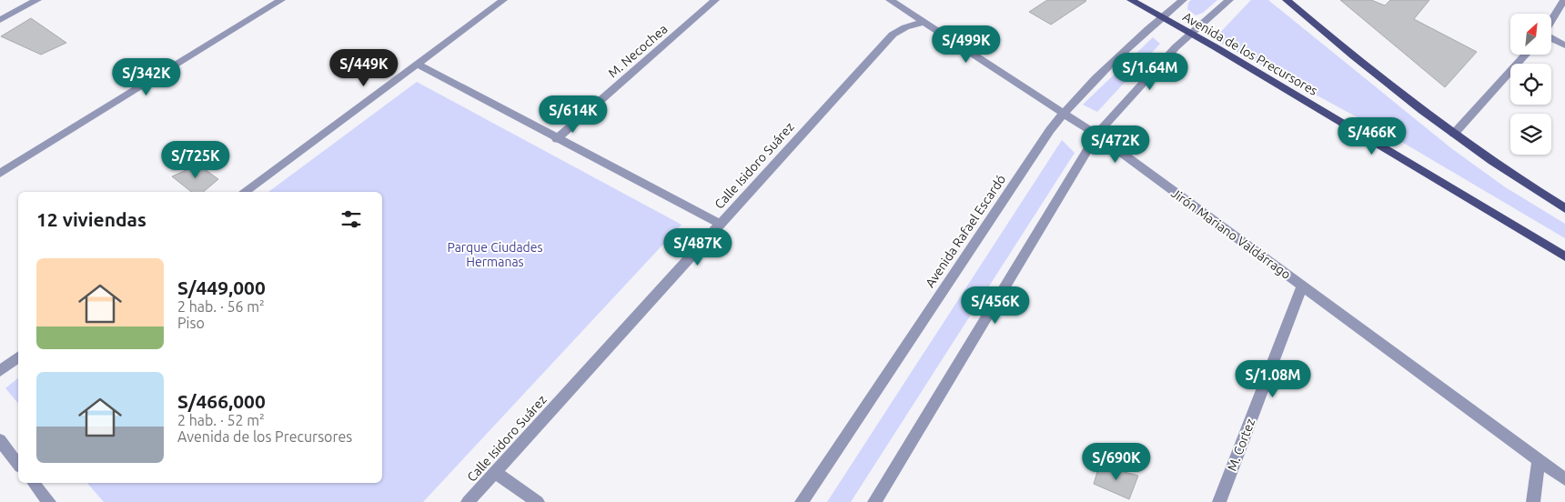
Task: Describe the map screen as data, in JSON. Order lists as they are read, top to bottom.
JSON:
{
  "streets": {
    "main road": ["Avenida de los Precursores"],
    "street": [
      "M. Necochea",
      "Calle Isidoro Suárez",
      "Avenida Rafael Escardó",
      "Jirón Mariano Valdárrago",
      "M. Cortez"
    ]
  },
  "crossings": [
    ["Avenida de los Precursores", "Avenida Rafael Escardó"],
    ["Calle Isidoro Suárez", "Jirón Mariano Valdárrago"],
    ["Avenida Rafael Escardó", "Jirón Mariano Valdárrago"],
    ["Jirón Mariano Valdárrago", "M. Cortez"]
  ],
  "parks": ["Parque Ciudades Hermanas"],
  "north": "top right",
  "page": {
    "price": [
      "S/499K",
      "S/449K",
      "S/1.64M",
      "S/342K",
      "S/614K",
      "S/466K",
      "S/472K",
      "S/725K",
      "S/487K",
      "S/456K",
      "S/1.08M",
      "S/690K"
    ],
    "heading": "12 viviendas",
    "list": [
      {
        "name": "S/449,000",
        "note": "2 hab. · 56 m² · Piso"
      },
      {
        "name": "S/466,000",
        "note": "2 hab. · 52 m² · Avenida de los Precursores"
      }
    ]
  }
}
